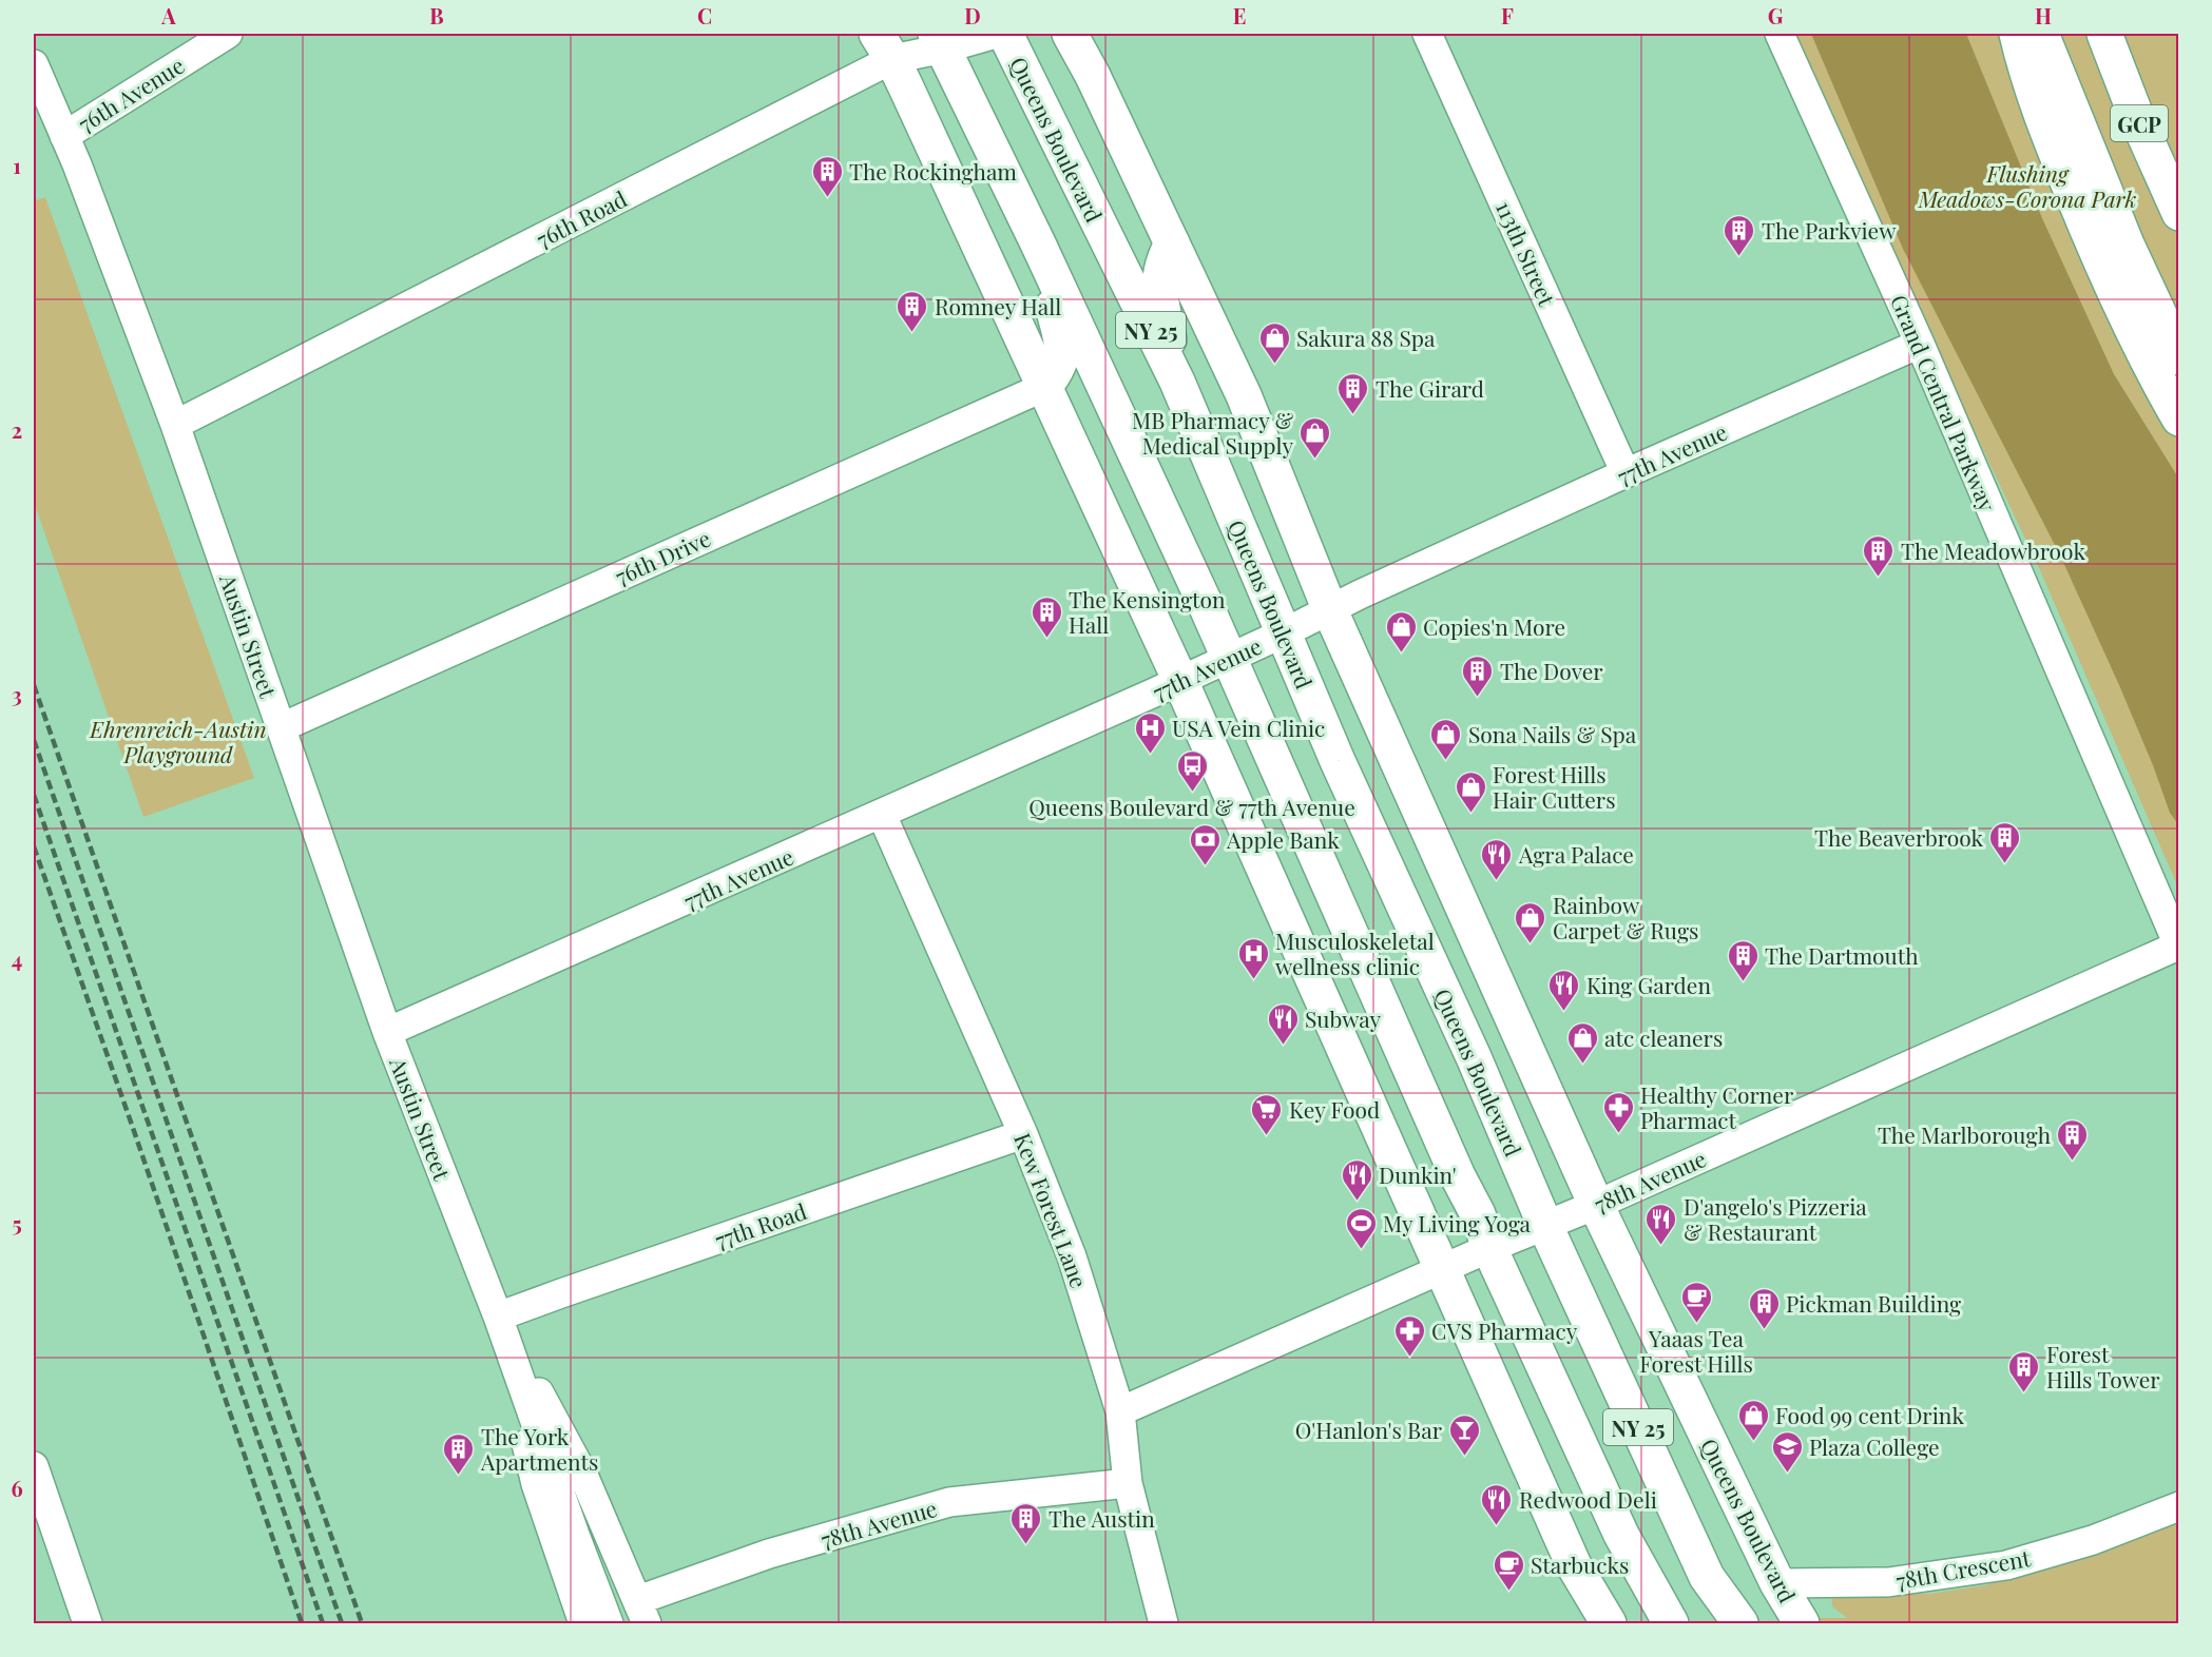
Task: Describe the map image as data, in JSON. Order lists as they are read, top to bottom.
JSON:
{
  "streets": {
    "main road": ["GCP", "Queens Boulevard", "NY 25"],
    "street": [
      "76th Avenue",
      "76th Road",
      "113th Street",
      "Grand Central Parkway",
      "77th Avenue",
      "76th Drive",
      "Austin Street",
      "78th Avenue",
      "Kew Forest Lane",
      "77th Road",
      "78th Crescent"
    ]
  },
  "crossings": [
    ["76th Avenue", "Austin Street"],
    ["Queens Boulevard", "77th Avenue"],
    ["Queens Boulevard", "78th Avenue"],
    ["Queens Boulevard", "78th Crescent"],
    ["76th Road", "NY 25"],
    ["76th Road", "Austin Street"],
    ["113th Street", "77th Avenue"],
    ["NY 25", "77th Avenue"],
    ["NY 25", "78th Avenue"],
    ["Grand Central Parkway", "77th Avenue"],
    ["Grand Central Parkway", "78th Avenue"],
    ["77th Avenue", "Austin Street"],
    ["77th Avenue", "Kew Forest Lane"],
    ["76th Drive", "Austin Street"],
    ["Austin Street", "78th Avenue"],
    ["Austin Street", "77th Road"],
    ["78th Avenue", "Kew Forest Lane"],
    ["Kew Forest Lane", "77th Road"]
  ],
  "parks": ["Flushing Meadows-Corona Park", "Ehrenreich-Austin Playground"],
  "places": {
    "building": [
      "The Rockingham",
      "The Parkview",
      "Romney Hall",
      "The Girard",
      "The Meadowbrook",
      "The Kensington Hall",
      "The Dover",
      "The Beaverbrook",
      "The Dartmouth",
      "The Marlborough",
      "Pickman Building",
      "Forest Hills Tower",
      "The York Apartments",
      "The Austin"
    ],
    "shop": [
      "Sakura 88 Spa",
      "MB Pharmacy & Medical Supply",
      "Copies'n More",
      "Sona Nails & Spa",
      "Forest Hills Hair Cutters",
      "Rainbow Carpet & Rugs",
      "atc cleaners",
      "Food 99 cent Drink"
    ],
    "hospital": ["USA Vein Clinic", "Musculoskeletal wellness clinic"],
    "bus stop": ["Queens Boulevard & 77th Avenue"],
    "bank": ["Apple Bank"],
    "restaurant": [
      "Agra Palace",
      "King Garden",
      "Subway",
      "Dunkin'",
      "D'angelo's Pizzeria & Restaurant",
      "Redwood Deli"
    ],
    "pharmacy": ["Healthy Corner Pharmact", "CVS Pharmacy"],
    "supermarket": ["Key Food"],
    "sports": ["My Living Yoga"],
    "cafe": ["Yaaas Tea Forest Hills", "Starbucks"],
    "bar": ["O'Hanlon's Bar"],
    "school or university": ["Plaza College"]
  },
  "grid": {
    "columns": [
      "A",
      "B",
      "C",
      "D",
      "E",
      "F",
      "G",
      "H"
    ],
    "rows": [
      "1",
      "2",
      "3",
      "4",
      "5",
      "6"
    ]
  }
}
